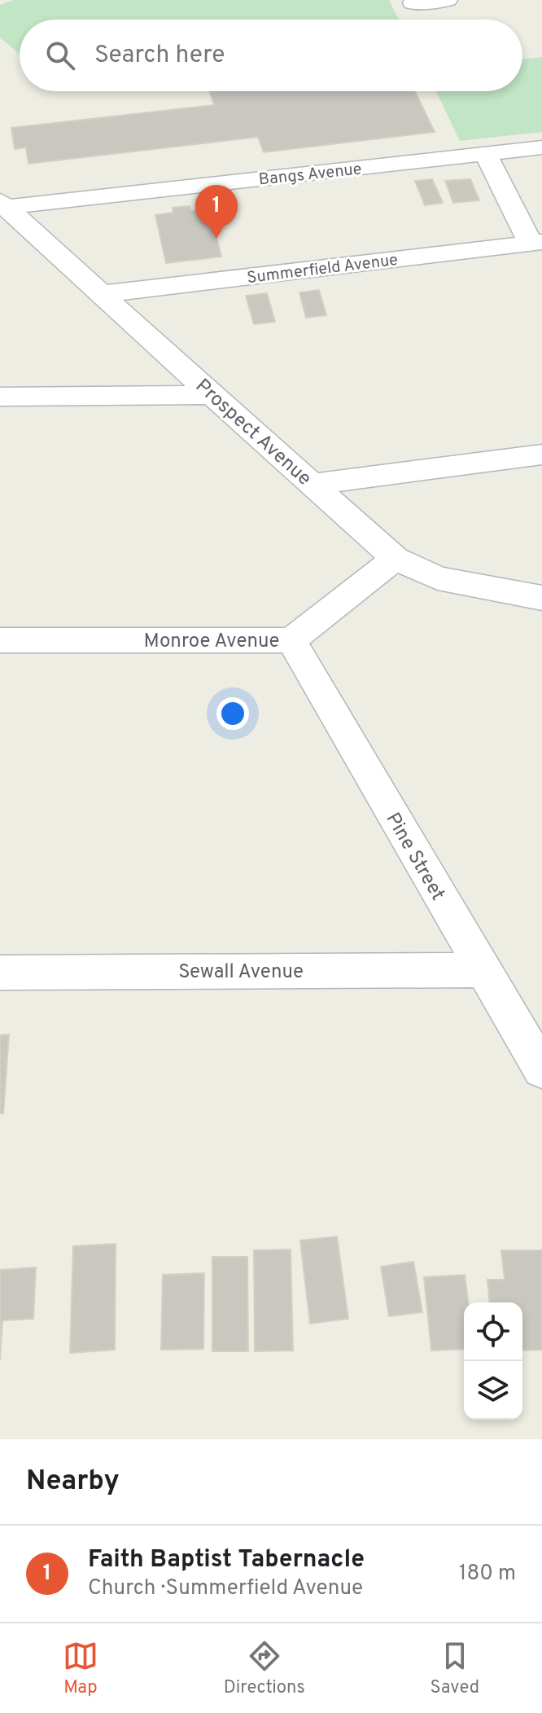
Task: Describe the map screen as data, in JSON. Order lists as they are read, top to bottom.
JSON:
{
  "streets": {
    "street": [
      "Bangs Avenue",
      "Summerfield Avenue",
      "Prospect Avenue",
      "Monroe Avenue",
      "Pine Street",
      "Sewall Avenue"
    ]
  },
  "crossings": [
    ["Bangs Avenue", "Prospect Avenue"],
    ["Summerfield Avenue", "Prospect Avenue"],
    ["Prospect Avenue", "Monroe Avenue"],
    ["Monroe Avenue", "Pine Street"],
    ["Pine Street", "Sewall Avenue"]
  ],
  "page": {
    "search": "Search here",
    "pins": "1",
    "heading": "Nearby",
    "list": [
      {
        "mark": "1",
        "name": "Faith Baptist Tabernacle",
        "note": "Church · Summerfield Avenue",
        "value": "180 m"
      }
    ],
    "nav": ["Map", "Directions", "Saved"]
  }
}
